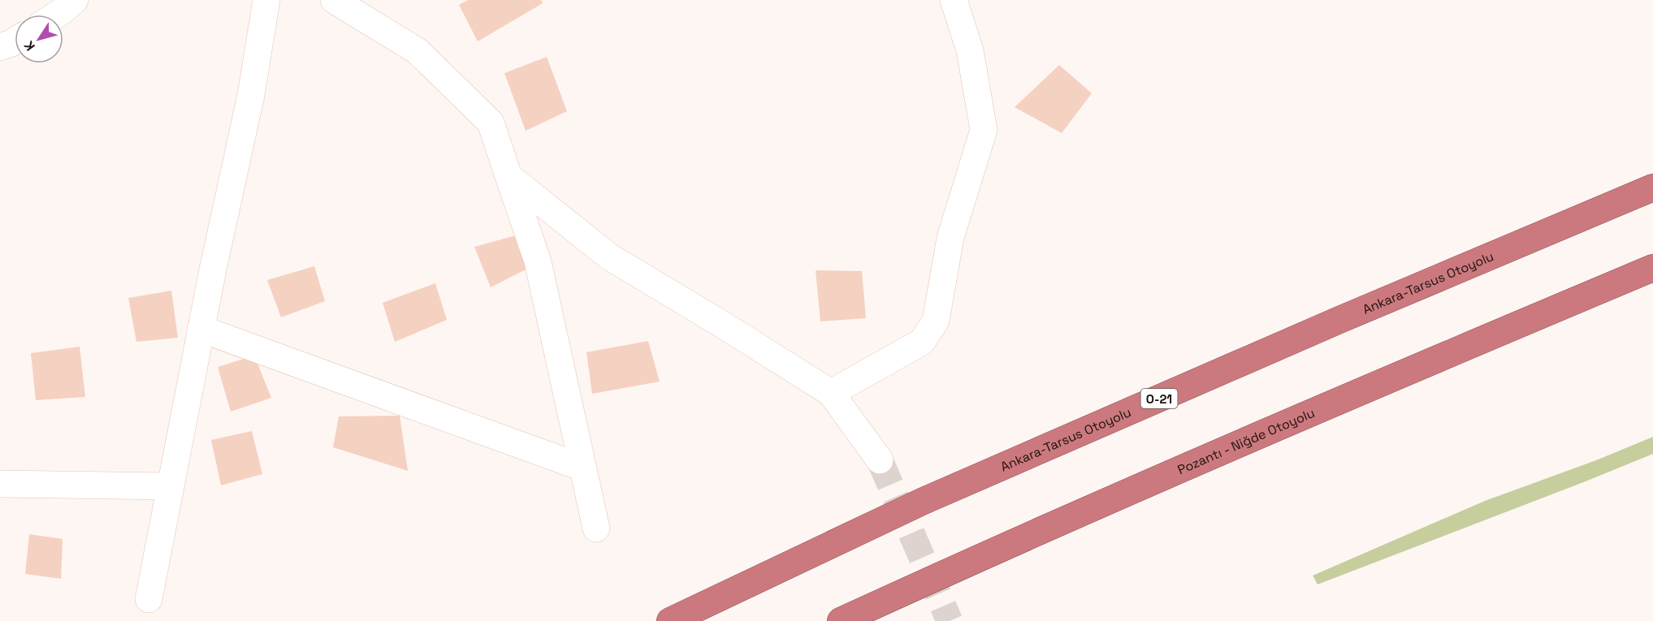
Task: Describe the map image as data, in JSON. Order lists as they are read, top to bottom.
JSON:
{
  "streets": {
    "highway": ["Ankara-Tarsus Otoyolu", "O-21", "Pozantı - Niğde Otoyolu"]
  },
  "north": "bottom left"
}
